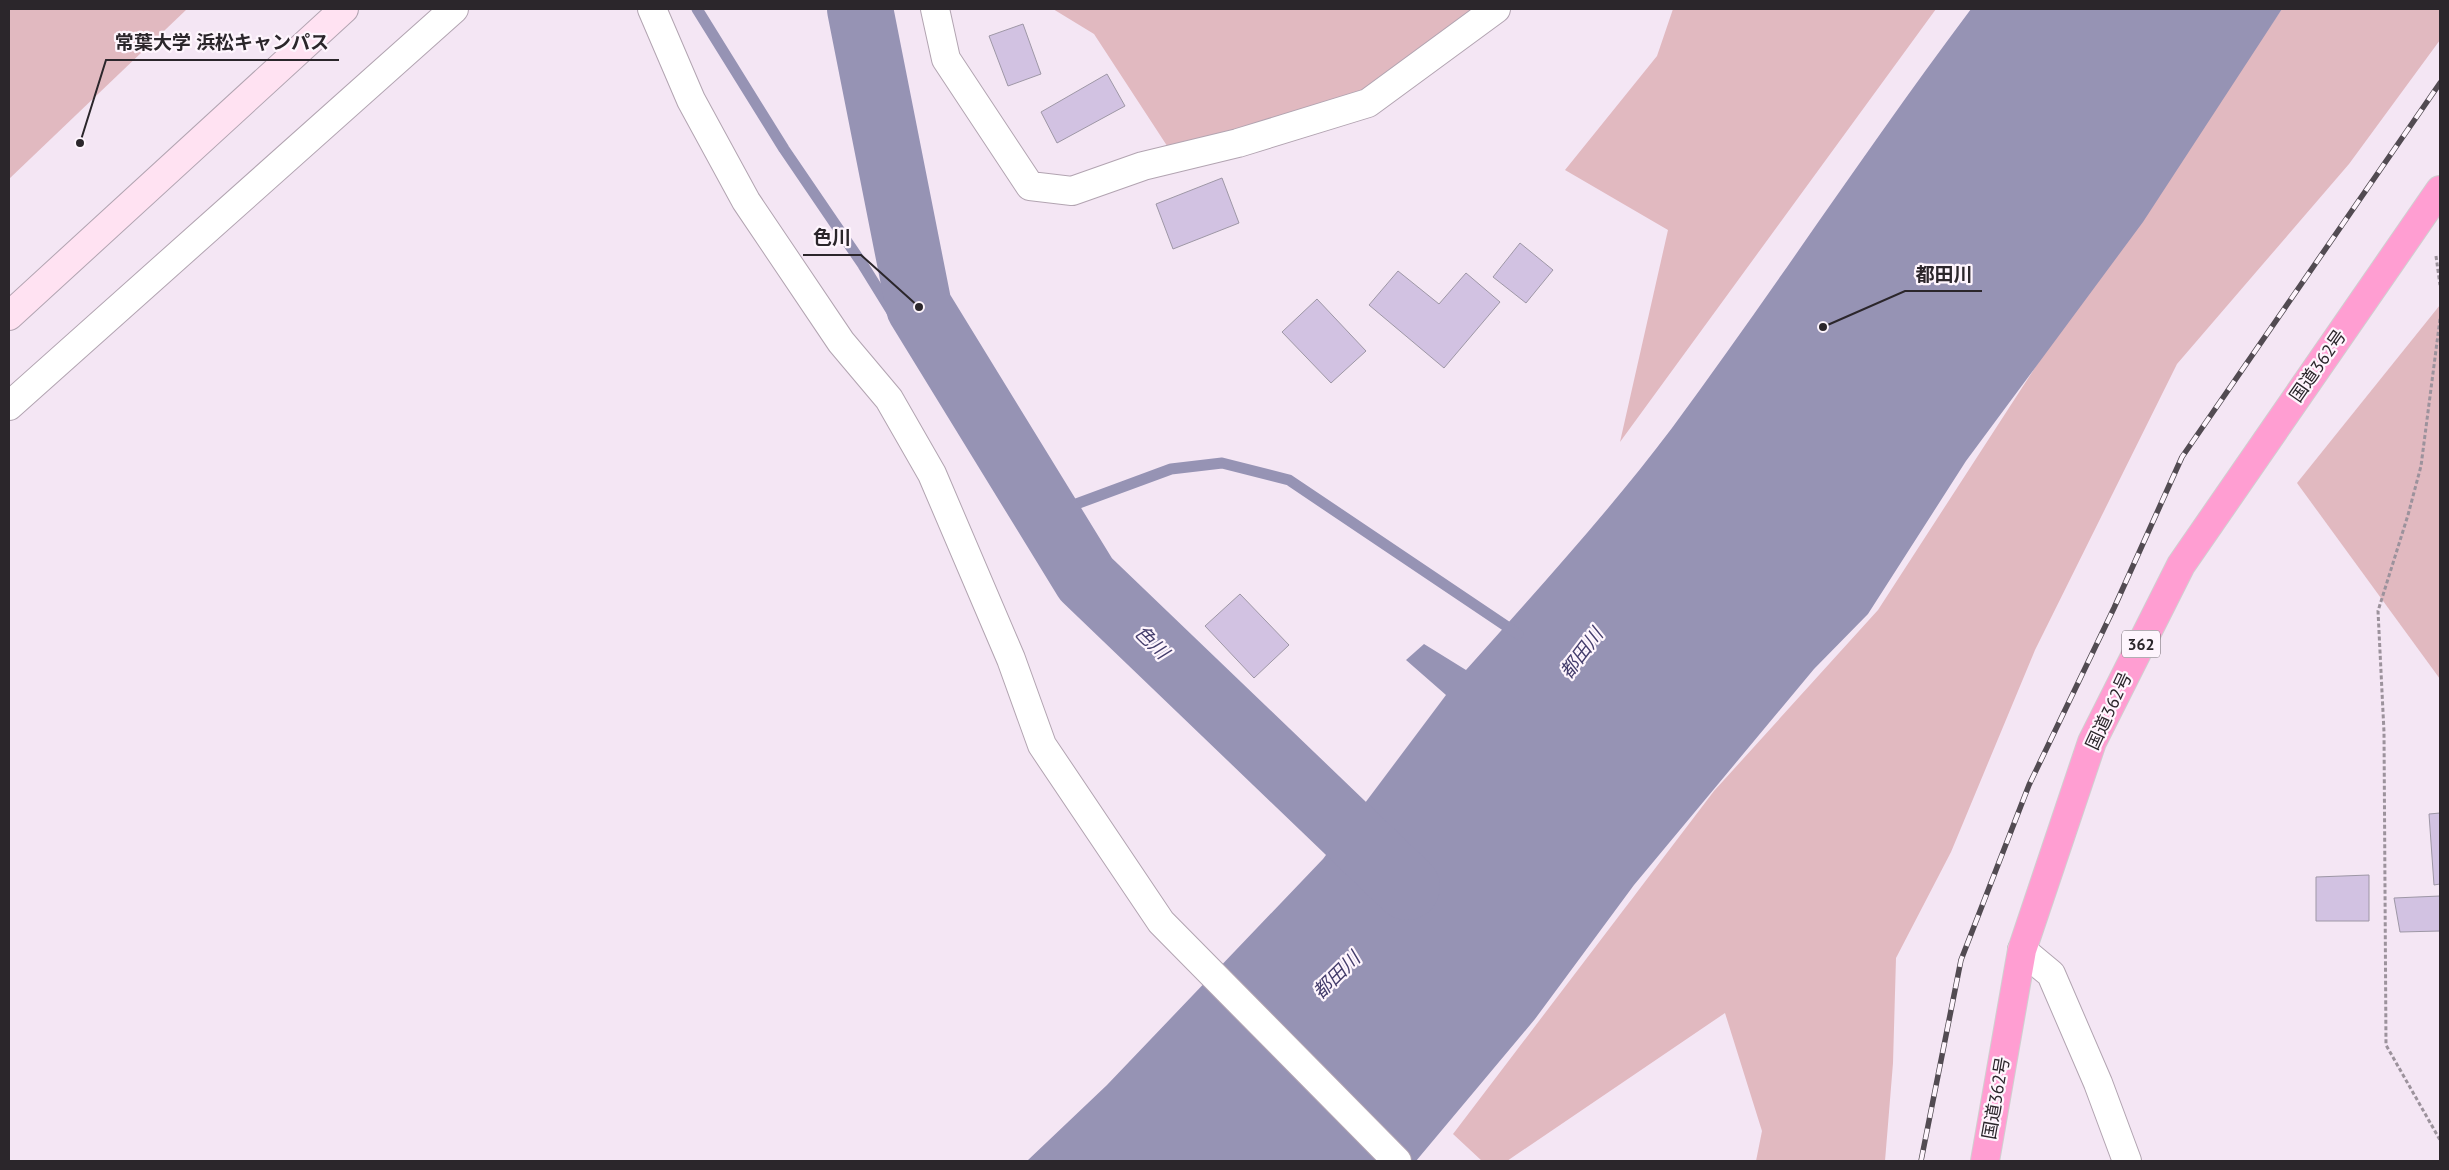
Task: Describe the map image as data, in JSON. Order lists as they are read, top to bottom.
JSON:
{
  "streets": {
    "highway": ["国道362号", "362"]
  },
  "water": ["色川", "都田川"],
  "places": ["常葉大学 浜松キャンパス", "色川", "都田川"]
}
